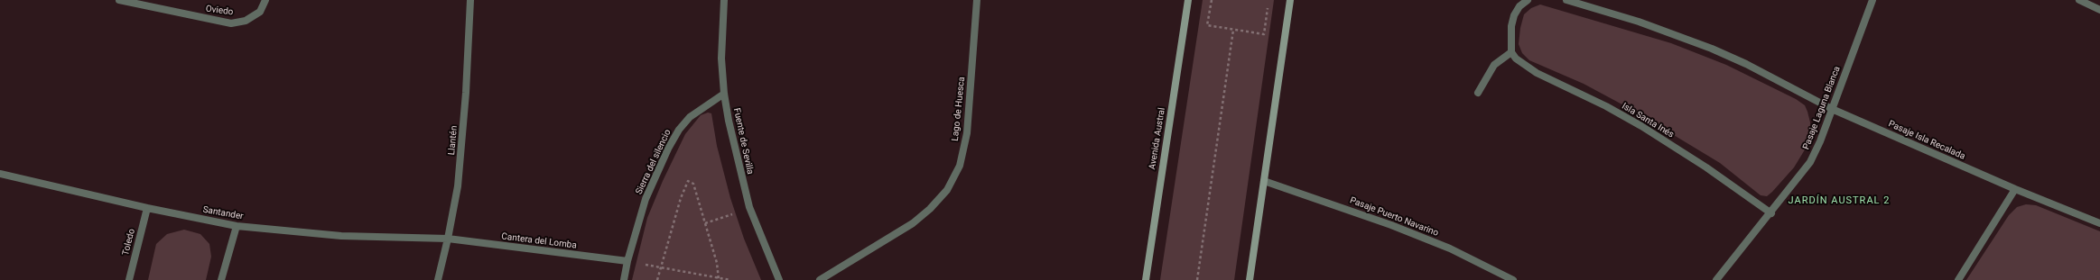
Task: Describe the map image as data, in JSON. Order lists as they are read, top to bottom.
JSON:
{
  "streets": {
    "main road": ["Avenida Austral"],
    "street": [
      "Oviedo",
      "Pasaje Laguna Blanca",
      "Lago de Huesca",
      "Isla Santa Inés",
      "Llantén",
      "Pasaje Isla Recalada",
      "Fuente de Sevilla",
      "Sierra del silencio",
      "Santander",
      "Pasaje Puerto Navarino",
      "Cantera del Lomba",
      "Toledo"
    ]
  },
  "crossings": [
    ["Pasaje Laguna Blanca", "Isla Santa Inés"],
    ["Pasaje Laguna Blanca", "Pasaje Isla Recalada"],
    ["Llantén", "Santander"],
    ["Llantén", "Cantera del Lomba"],
    ["Fuente de Sevilla", "Sierra del silencio"],
    ["Sierra del silencio", "Cantera del Lomba"],
    ["Santander", "Cantera del Lomba"],
    ["Santander", "Toledo"]
  ],
  "districts": ["JARDÍN AUSTRAL 2"]
}
